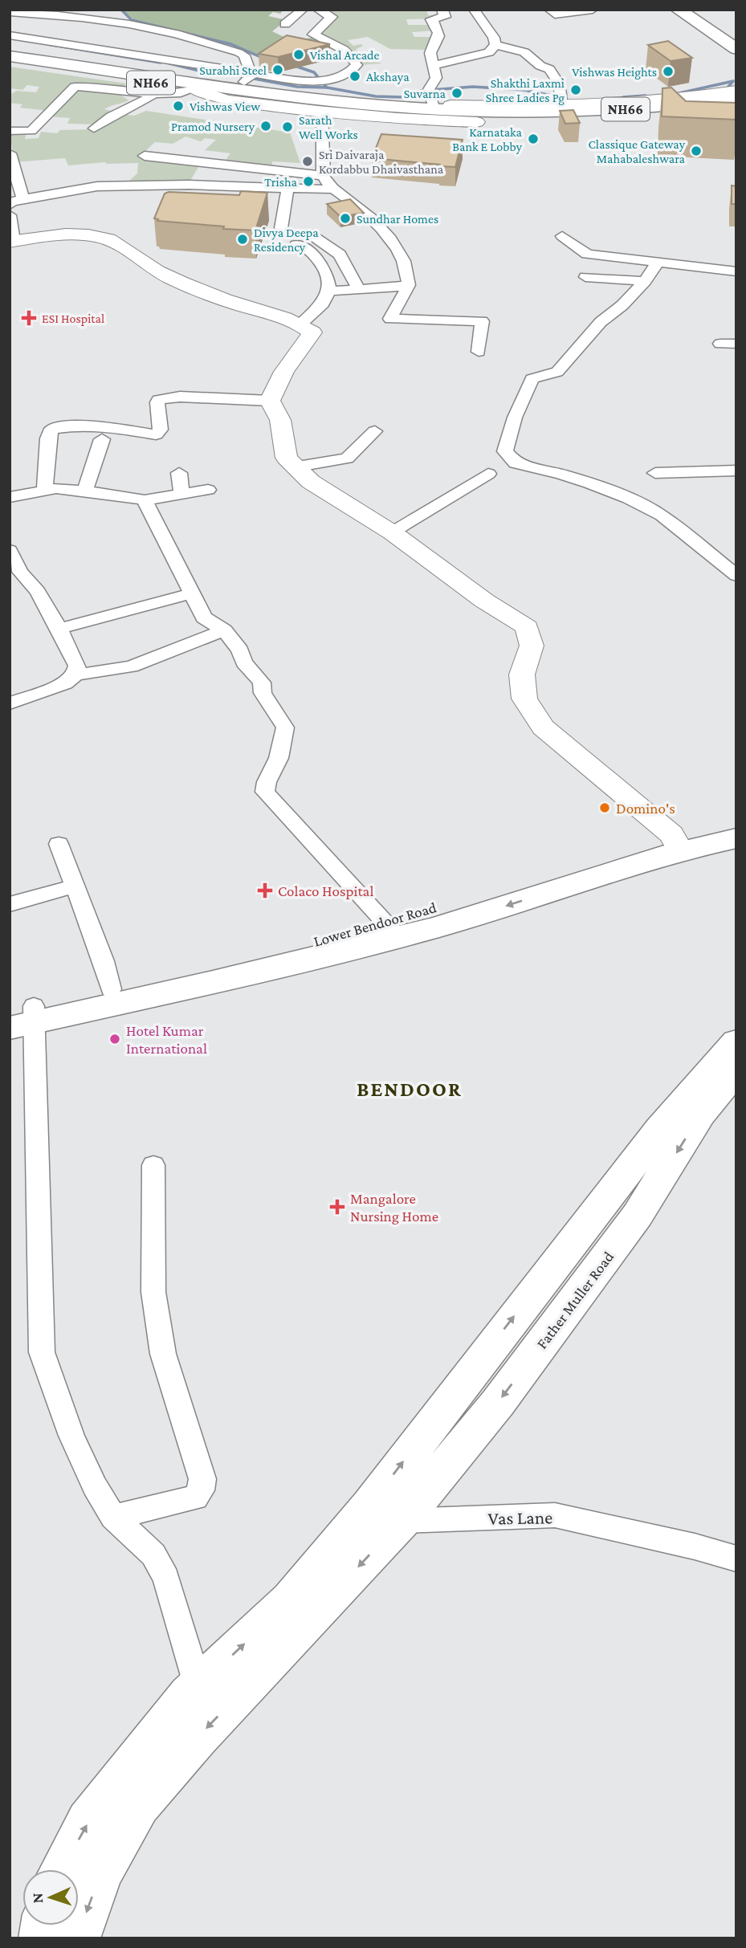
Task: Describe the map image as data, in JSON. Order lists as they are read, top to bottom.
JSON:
{
  "streets": {
    "main road": ["NH66", "Lower Bendoor Road", "Father Muller Road"],
    "street": ["Vas Lane"]
  },
  "crossings": [
    ["Father Muller Road", "Vas Lane"]
  ],
  "districts": ["BENDOOR"],
  "places": {
    "other": [
      "Vishal Arcade",
      "Surabhi Steel",
      "Vishwas Heights",
      "Akshaya",
      "Shakthi Laxmi Shree Ladies Pg",
      "Suvarna",
      "Vishwas View",
      "Pramod Nursery",
      "Sarath Well Works",
      "Karnataka Bank E Lobby",
      "Classique Gateway Mahabaleshwara",
      "Sri Daivaraja Kordabbu Dhaivasthana",
      "Trisha",
      "Sundhar Homes",
      "Divya Deepa Residency",
      "Domino's",
      "Hotel Kumar International"
    ],
    "health": ["ESI Hospital", "Colaco Hospital", "Mangalore Nursing Home"]
  },
  "north": "left"
}
